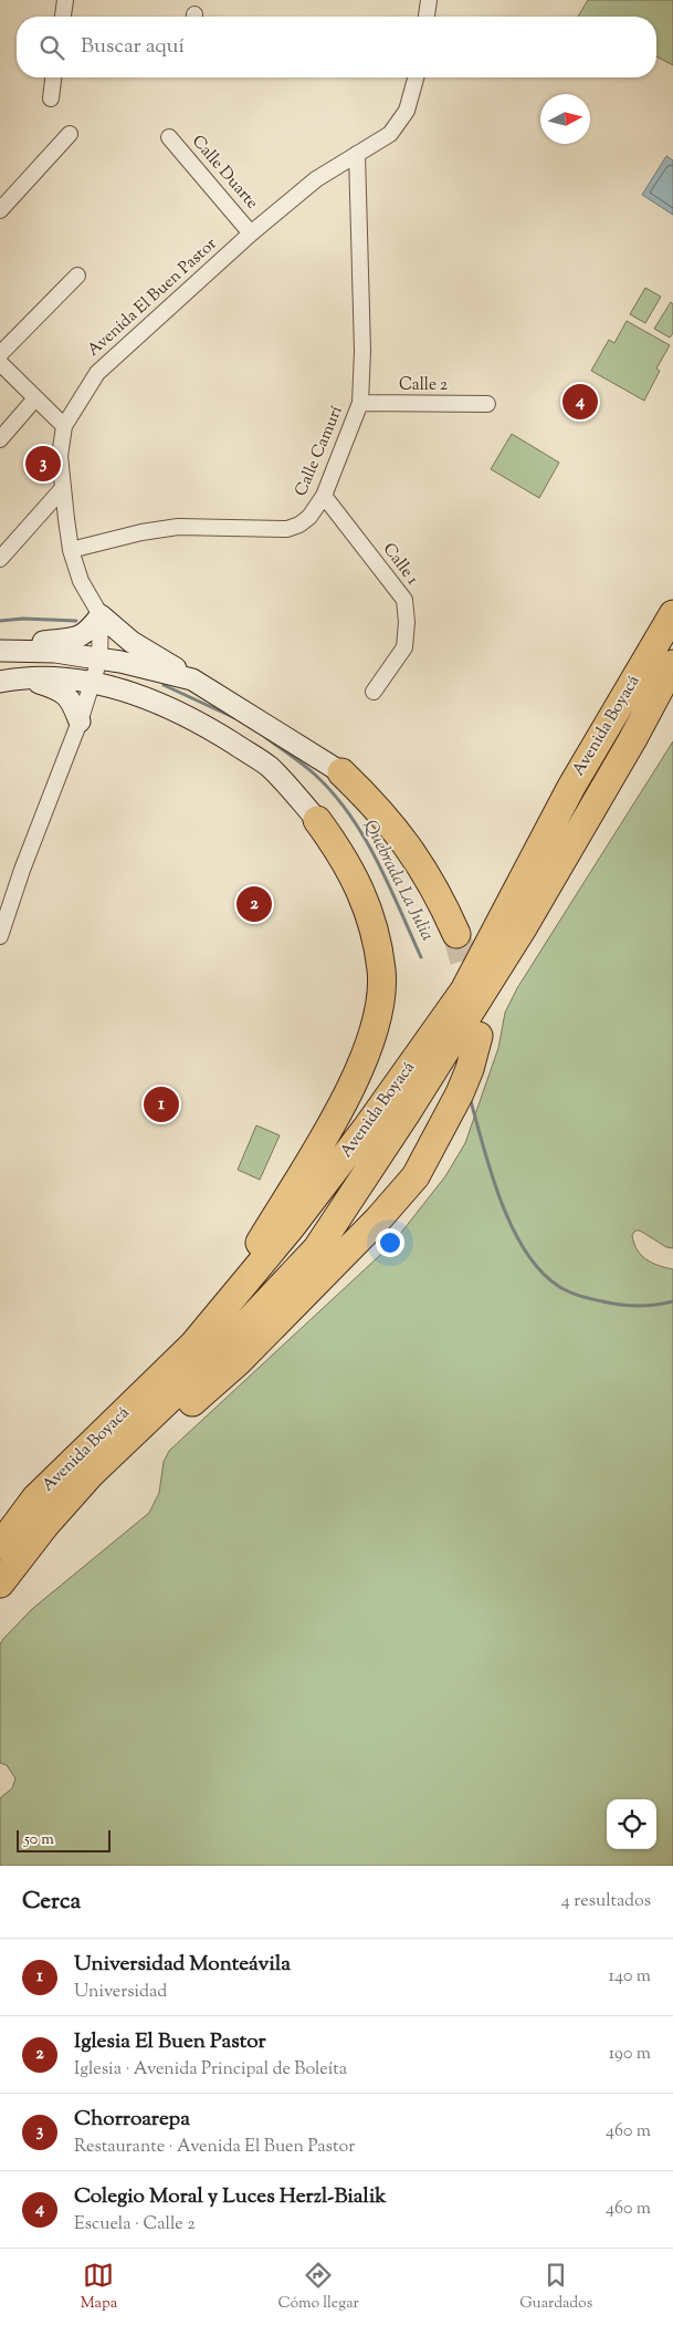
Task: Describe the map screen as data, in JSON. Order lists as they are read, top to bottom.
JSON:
{
  "streets": {
    "highway": ["Avenida Boyacá"],
    "street": [
      "Calle Duarte",
      "Avenida El Buen Pastor",
      "Calle 2",
      "Calle Camurí",
      "Calle 1"
    ]
  },
  "crossings": [
    ["Calle Duarte", "Avenida El Buen Pastor"],
    ["Avenida El Buen Pastor", "Calle Camurí"],
    ["Calle 2", "Calle Camurí"],
    ["Calle Camurí", "Calle 1"]
  ],
  "water": ["Quebrada La Julia"],
  "scale_bar": "50 m",
  "north": "right",
  "page": {
    "search": "Buscar aquí",
    "pins": [
      "4",
      "3",
      "2",
      "1"
    ],
    "scale": "50 m",
    "heading": ["Cerca", "4 resultados"],
    "list": [
      {
        "mark": "1",
        "name": "Universidad Monteávila",
        "note": "Universidad",
        "value": "140 m"
      },
      {
        "mark": "2",
        "name": "Iglesia El Buen Pastor",
        "note": "Iglesia · Avenida Principal de Boleíta",
        "value": "190 m"
      },
      {
        "mark": "3",
        "name": "Chorroarepa",
        "note": "Restaurante · Avenida El Buen Pastor",
        "value": "460 m"
      },
      {
        "mark": "4",
        "name": "Colegio Moral y Luces Herzl-Bialik",
        "note": "Escuela · Calle 2",
        "value": "460 m"
      }
    ],
    "nav": ["Mapa", "Cómo llegar", "Guardados"]
  }
}
